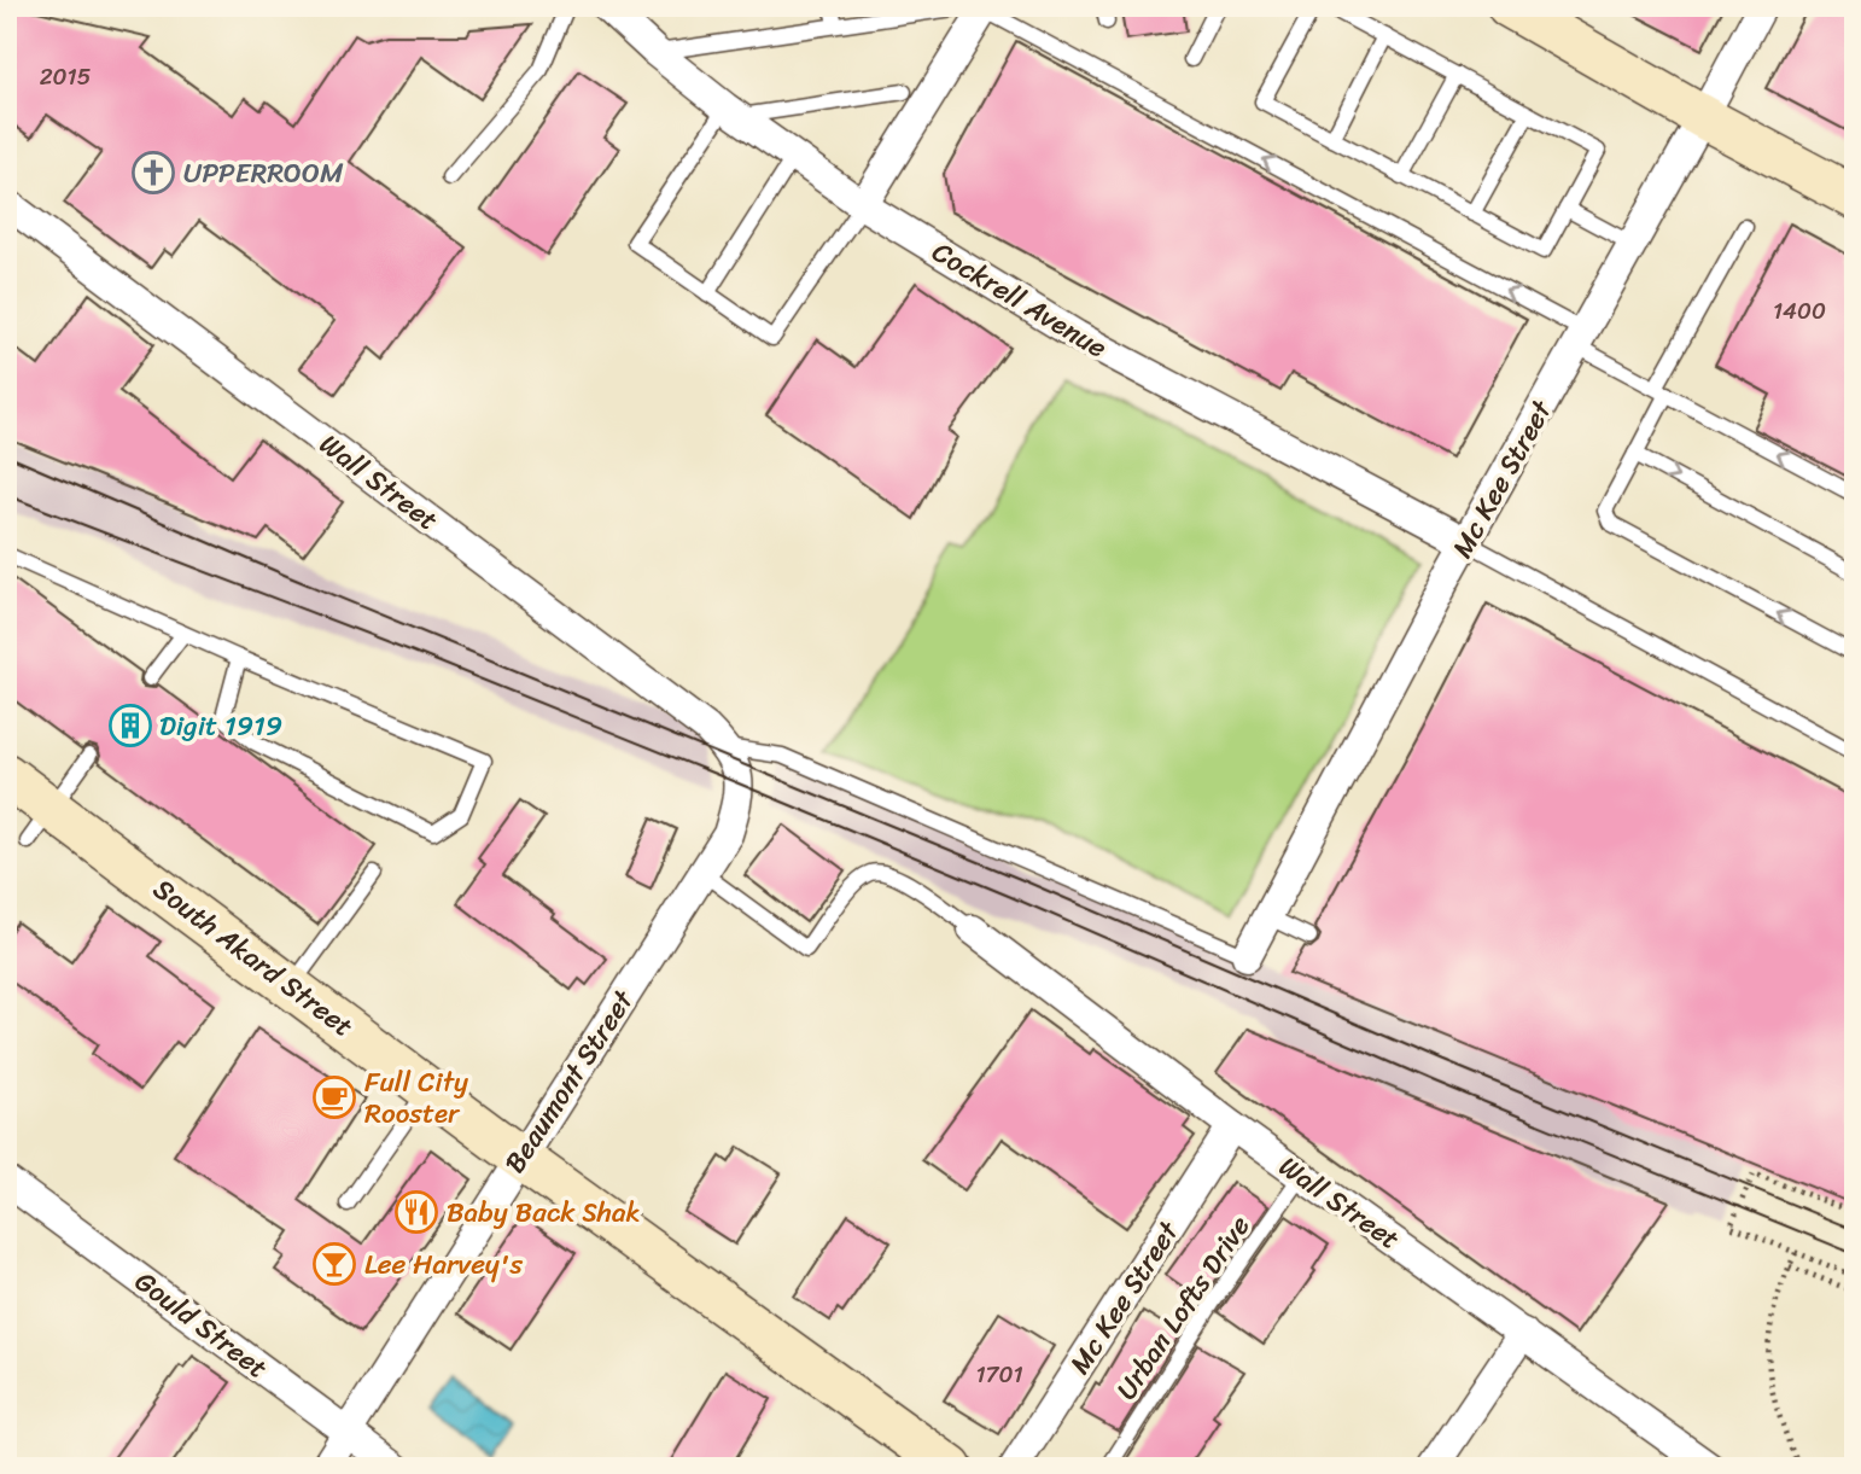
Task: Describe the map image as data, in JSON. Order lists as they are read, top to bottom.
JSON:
{
  "streets": {
    "main road": ["South Akard Street"],
    "street": [
      "Cockrell Avenue",
      "Mc Kee Street",
      "Wall Street",
      "Beaumont Street",
      "Gould Street"
    ],
    "lane": ["Urban Lofts Drive"]
  },
  "crossings": [
    ["Cockrell Avenue", "Mc Kee Street"],
    ["Mc Kee Street", "Wall Street"],
    ["Wall Street", "Beaumont Street"],
    ["Wall Street", "Urban Lofts Drive"],
    ["South Akard Street", "Beaumont Street"],
    ["Beaumont Street", "Gould Street"]
  ],
  "places": {
    "church": ["UPPERROOM"],
    "building": ["Digit 1919"],
    "cafe": ["Full City Rooster"],
    "restaurant": ["Baby Back Shak"],
    "bar": ["Lee Harvey's"]
  },
  "house_numbers": ["2015", "1400", "1701"]
}
